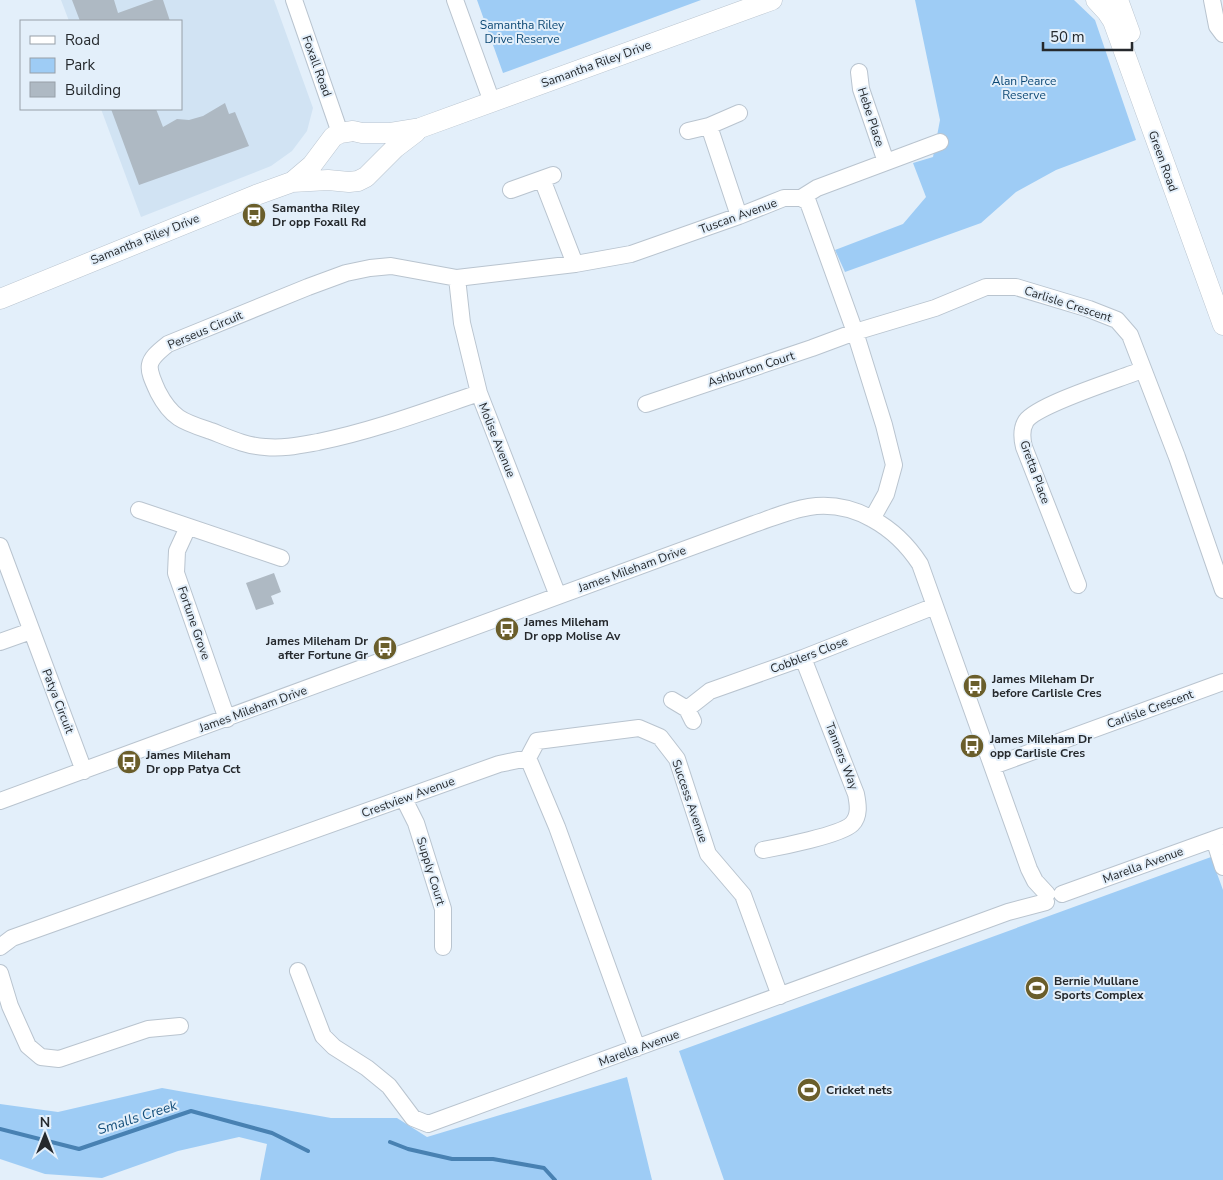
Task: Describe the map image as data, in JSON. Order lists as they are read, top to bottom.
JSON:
{
  "streets": {
    "main road": ["Samantha Riley Drive", "Green Road"],
    "street": [
      "Foxall Road",
      "Hebe Place",
      "Tuscan Avenue",
      "Carlisle Crescent",
      "Perseus Circuit",
      "Ashburton Court",
      "Molise Avenue",
      "Gretta Place",
      "James Mileham Drive",
      "Fortune Grove",
      "Cobblers Close",
      "Patya Circuit",
      "Tanners Way",
      "Crestview Avenue",
      "Success Avenue",
      "Marella Avenue",
      "Supply Court"
    ]
  },
  "crossings": [
    ["Samantha Riley Drive", "Foxall Road"],
    ["Hebe Place", "Tuscan Avenue"],
    ["Tuscan Avenue", "Perseus Circuit"],
    ["Tuscan Avenue", "Molise Avenue"],
    ["Carlisle Crescent", "Ashburton Court"],
    ["Carlisle Crescent", "Gretta Place"],
    ["Carlisle Crescent", "James Mileham Drive"],
    ["Perseus Circuit", "Molise Avenue"],
    ["Molise Avenue", "James Mileham Drive"],
    ["James Mileham Drive", "Fortune Grove"],
    ["James Mileham Drive", "Cobblers Close"],
    ["James Mileham Drive", "Patya Circuit"],
    ["James Mileham Drive", "Marella Avenue"],
    ["Cobblers Close", "Tanners Way"],
    ["Crestview Avenue", "Success Avenue"],
    ["Crestview Avenue", "Supply Court"],
    ["Success Avenue", "Marella Avenue"]
  ],
  "water": ["Smalls Creek"],
  "parks": ["Samantha Riley Drive Reserve", "Alan Pearce Reserve"],
  "places": {
    "bus stop": [
      "Samantha Riley Dr opp Foxall Rd",
      "James Mileham Dr opp Molise Av",
      "James Mileham Dr after Fortune Gr",
      "James Mileham Dr before Carlisle Cres",
      "James Mileham Dr opp Carlisle Cres",
      "James Mileham Dr opp Patya Cct"
    ],
    "sports": ["Bernie Mullane Sports Complex", "Cricket nets"]
  },
  "legend": ["Road", "Park", "Building"],
  "scale_bar": "50 m",
  "north": "top"
}
